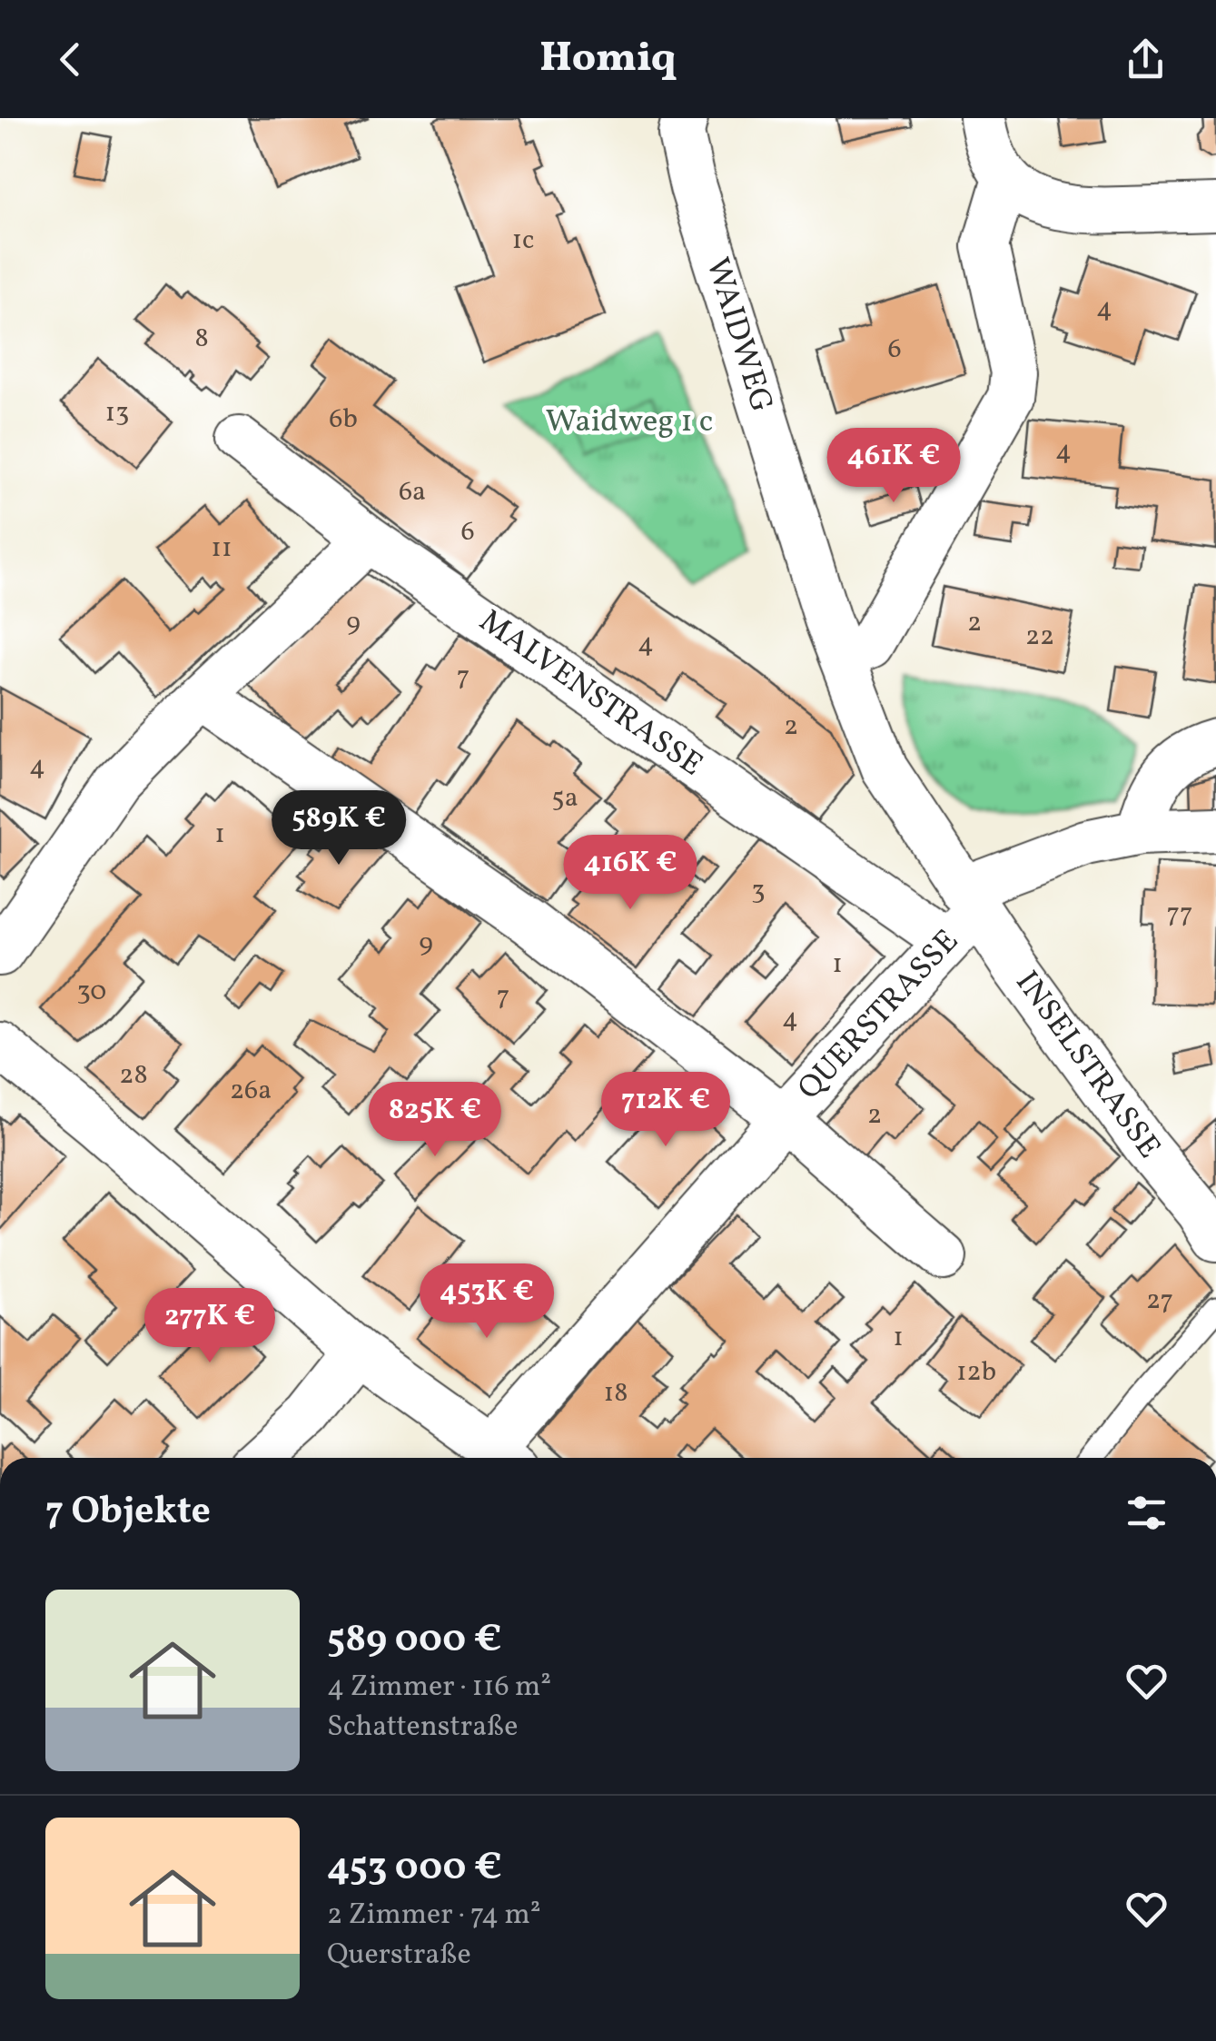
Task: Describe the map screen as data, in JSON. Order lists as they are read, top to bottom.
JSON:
{
  "streets": {
    "street": [
      "WAIDWEG",
      "MALVENSTRASSE",
      "QUERSTRASSE",
      "INSELSTRASSE"
    ]
  },
  "crossings": [
    ["WAIDWEG", "MALVENSTRASSE"],
    ["WAIDWEG", "QUERSTRASSE"],
    ["WAIDWEG", "INSELSTRASSE"],
    ["MALVENSTRASSE", "QUERSTRASSE"],
    ["MALVENSTRASSE", "INSELSTRASSE"],
    ["QUERSTRASSE", "INSELSTRASSE"]
  ],
  "parks": ["Waidweg 1 c"],
  "house_numbers": [
    "1c",
    "4",
    "8",
    "6",
    "13",
    "6b",
    "4",
    "6a",
    "6",
    "11",
    "9",
    "2",
    "22",
    "4",
    "7",
    "2",
    "4",
    "5a",
    "1",
    "3",
    "77",
    "9",
    "1",
    "30",
    "7",
    "4",
    "28",
    "26a",
    "2",
    "27",
    "1",
    "12b",
    "18"
  ],
  "page": {
    "header": "Homiq",
    "price": [
      "461K €",
      "589K €",
      "416K €",
      "712K €",
      "825K €",
      "453K €",
      "277K €"
    ],
    "heading": "7 Objekte",
    "list": [
      {
        "name": "589 000 €",
        "note": "4 Zimmer · 116 m² · Schattenstraße"
      },
      {
        "name": "453 000 €",
        "note": "2 Zimmer · 74 m² · Querstraße"
      }
    ]
  }
}
